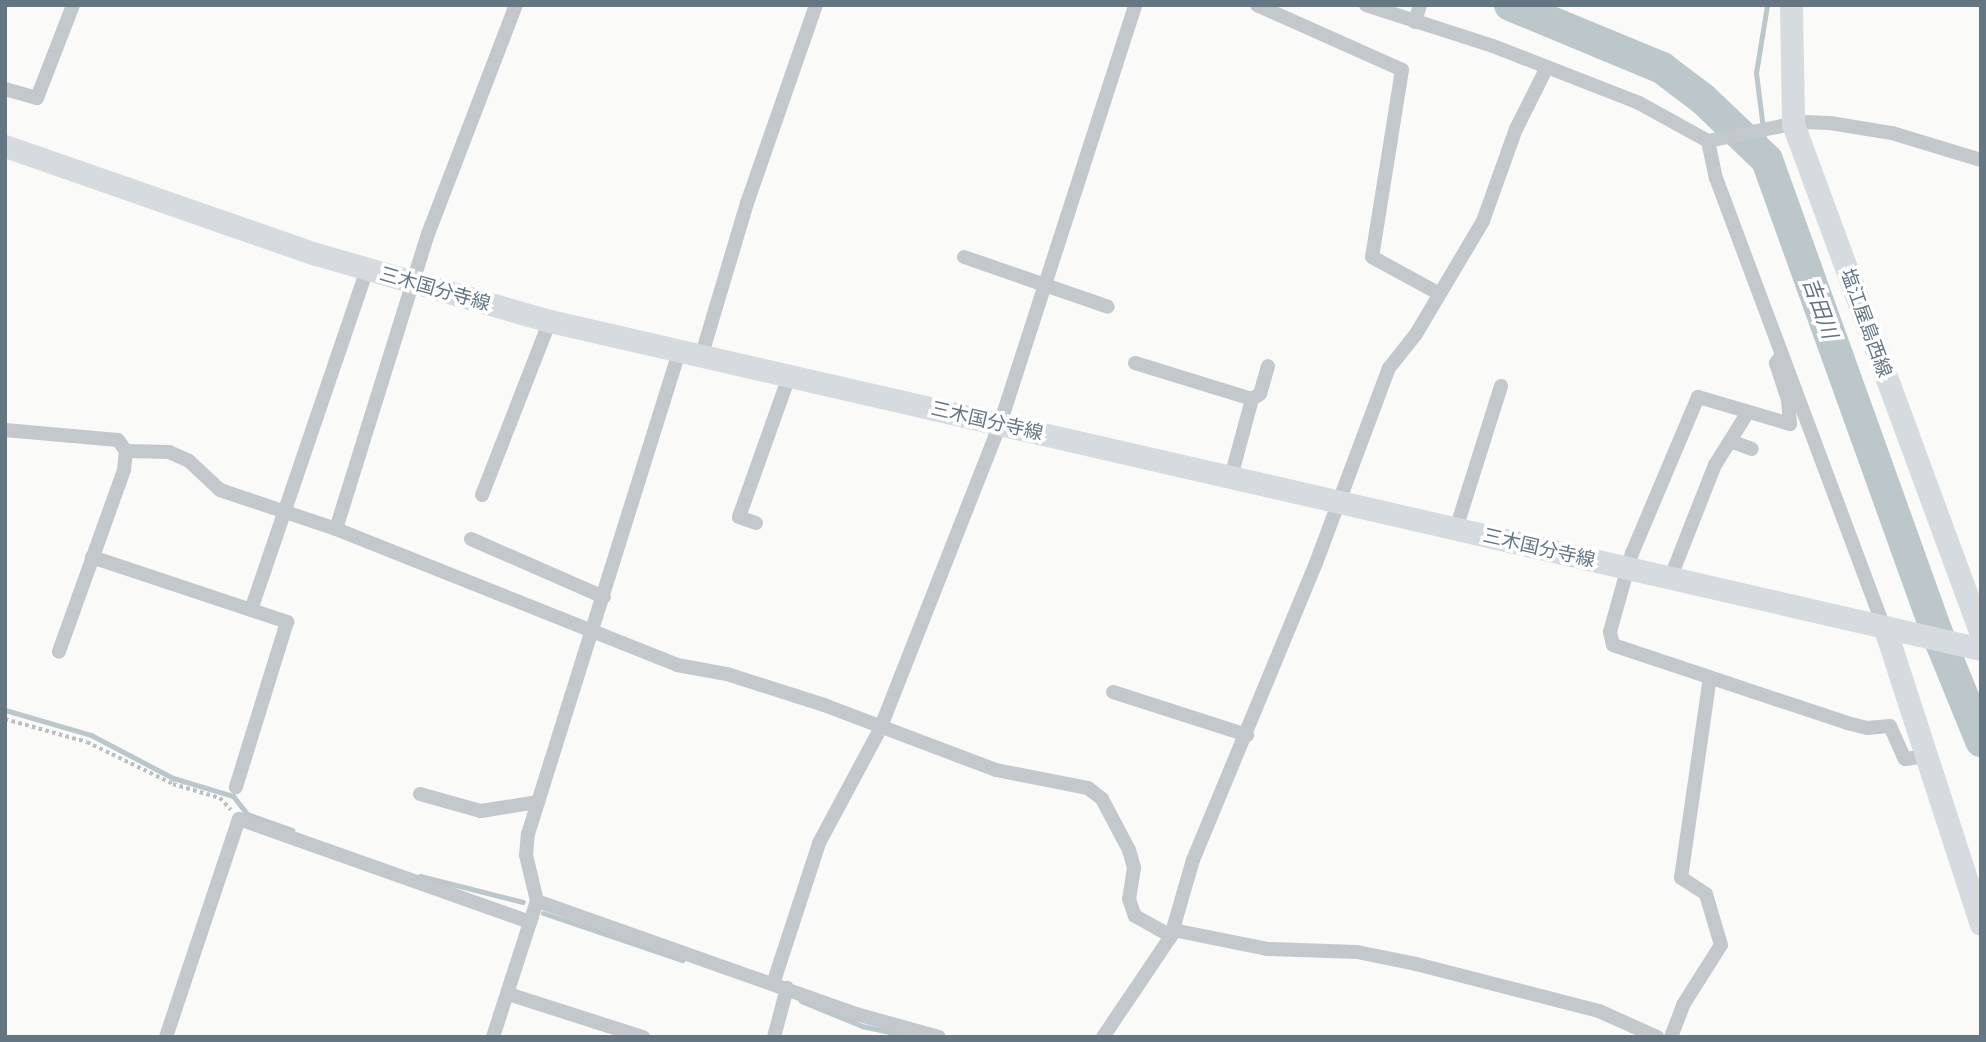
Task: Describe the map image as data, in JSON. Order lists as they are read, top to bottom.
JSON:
{
  "streets": {
    "main road": ["三木国分寺線", "塩江屋島西線"]
  },
  "water": ["吉田川"]
}
